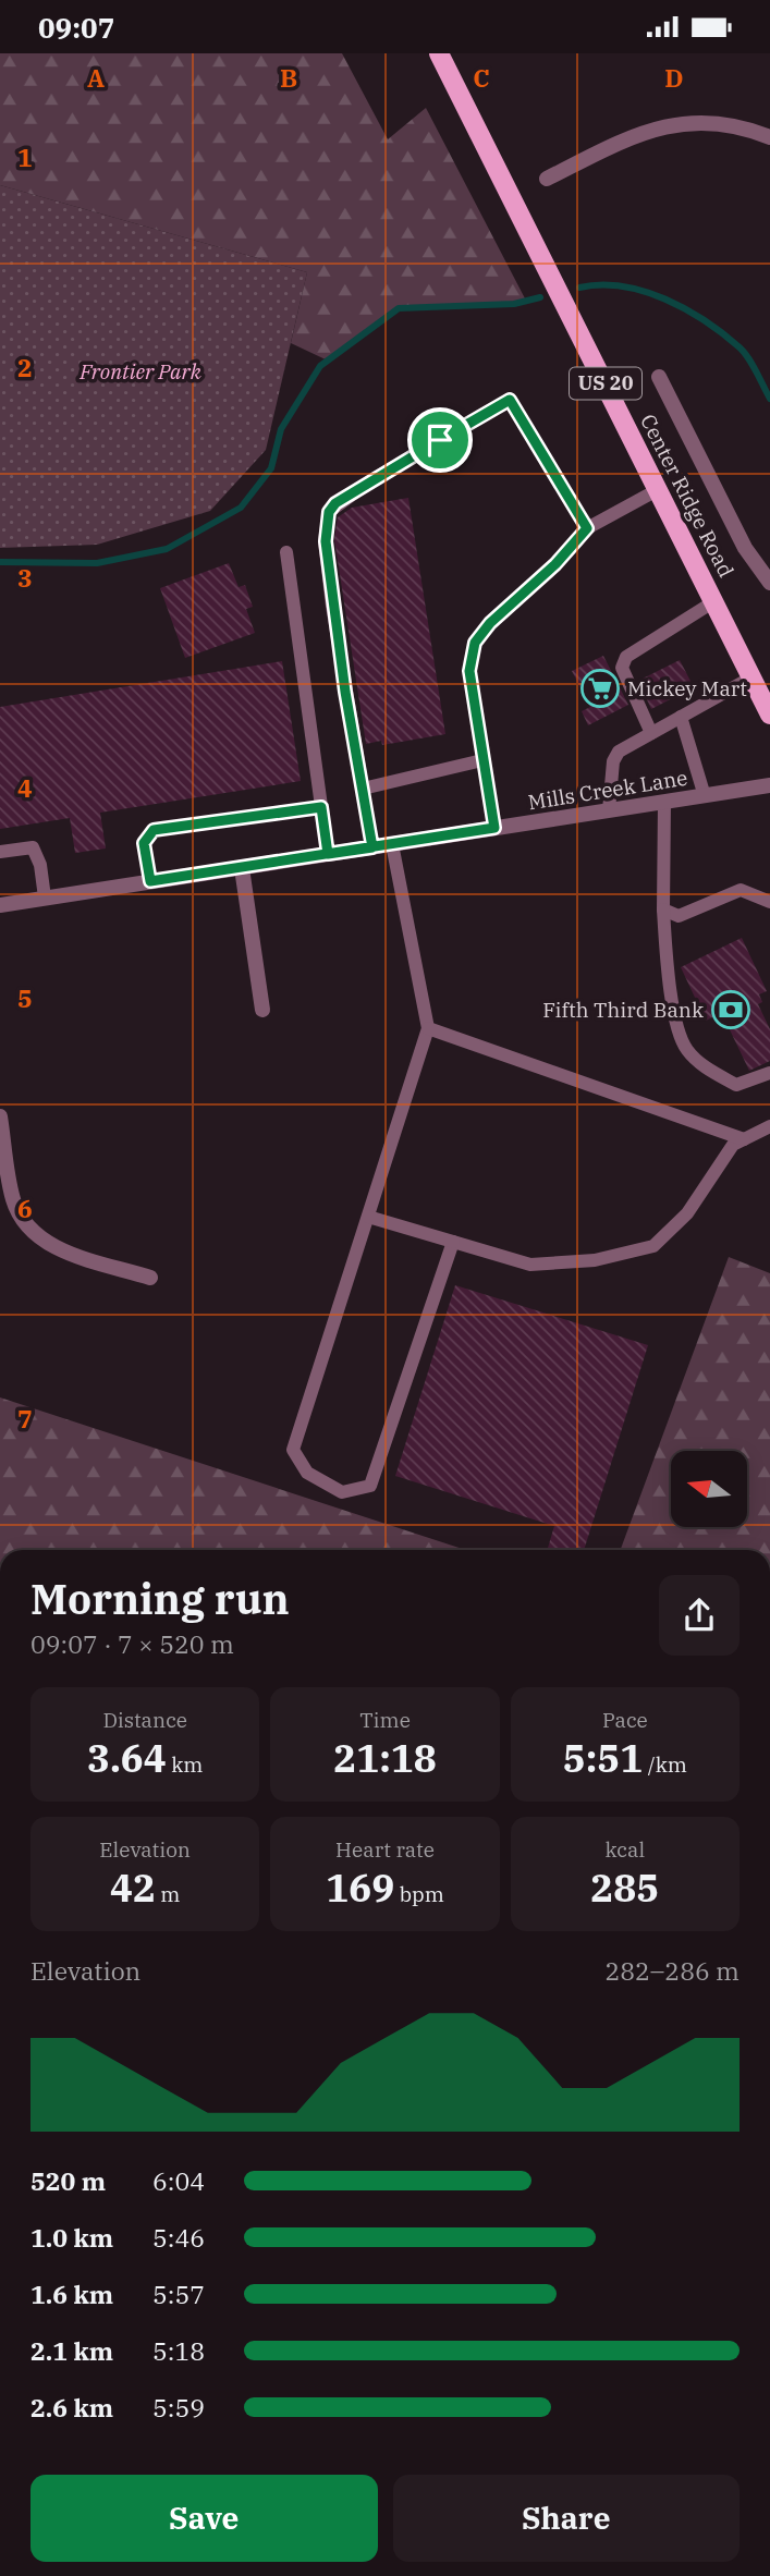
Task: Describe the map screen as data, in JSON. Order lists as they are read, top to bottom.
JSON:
{
  "streets": {
    "main road": ["US 20", "Center Ridge Road"],
    "street": ["Mills Creek Lane"]
  },
  "parks": ["Frontier Park"],
  "places": {
    "supermarket": ["Mickey Mart"],
    "bank": ["Fifth Third Bank"]
  },
  "north": "left",
  "page": {
    "status": "09:07",
    "heading": ["Morning run", "09:07 · 7 × 520 m"],
    "stats": [
      ["Distance", "3.64 km"],
      ["Time", "21:18"],
      ["Pace", "5:51 /km"],
      ["Elevation", "42 m"],
      ["Heart rate", "169 bpm"],
      ["kcal", "285"]
    ],
    "chart": ["Elevation", "282–286 m"],
    "list": [
      {
        "name": "520 m",
        "note": "6:04"
      },
      {
        "name": "1.0 km",
        "note": "5:46"
      },
      {
        "name": "1.6 km",
        "note": "5:57"
      },
      {
        "name": "2.1 km",
        "note": "5:18"
      },
      {
        "name": "2.6 km",
        "note": "5:59"
      }
    ],
    "buttons": ["Save", "Share"]
  },
  "grid": {
    "columns": [
      "A",
      "B",
      "C",
      "D"
    ],
    "rows": [
      "1",
      "2",
      "3",
      "4",
      "5",
      "6",
      "7"
    ]
  }
}
